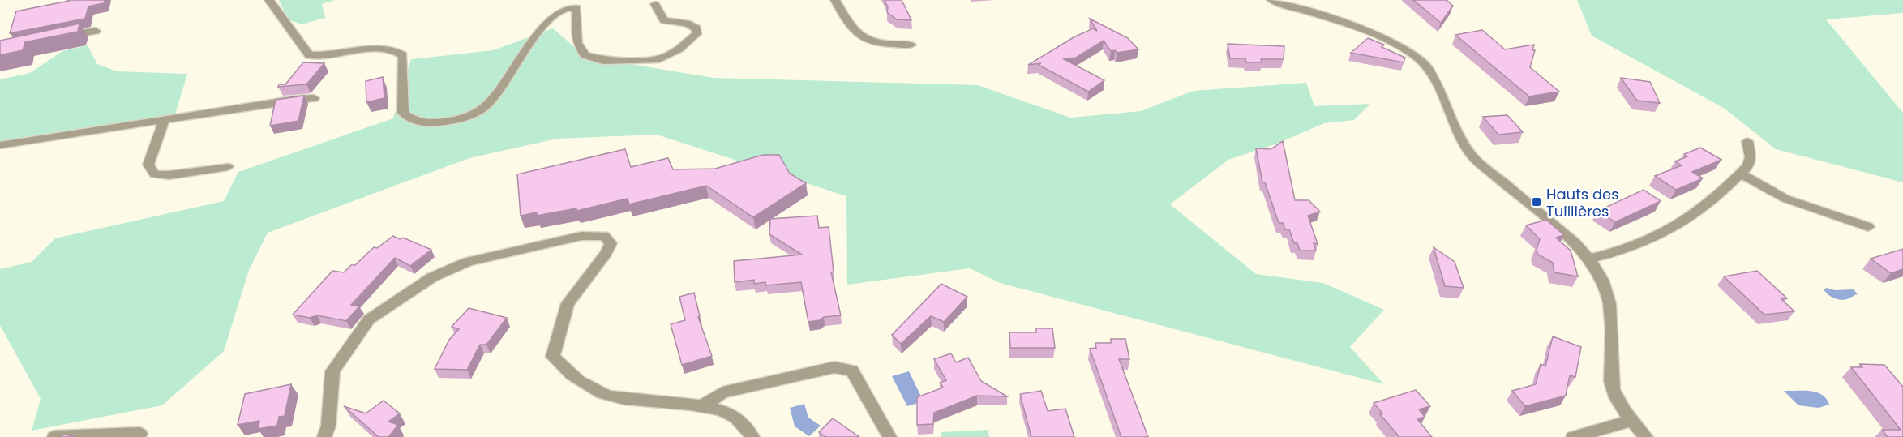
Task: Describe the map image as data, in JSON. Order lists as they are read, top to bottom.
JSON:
{
  "places": {
    "transit": ["Hauts des Tuillières"]
  }
}
